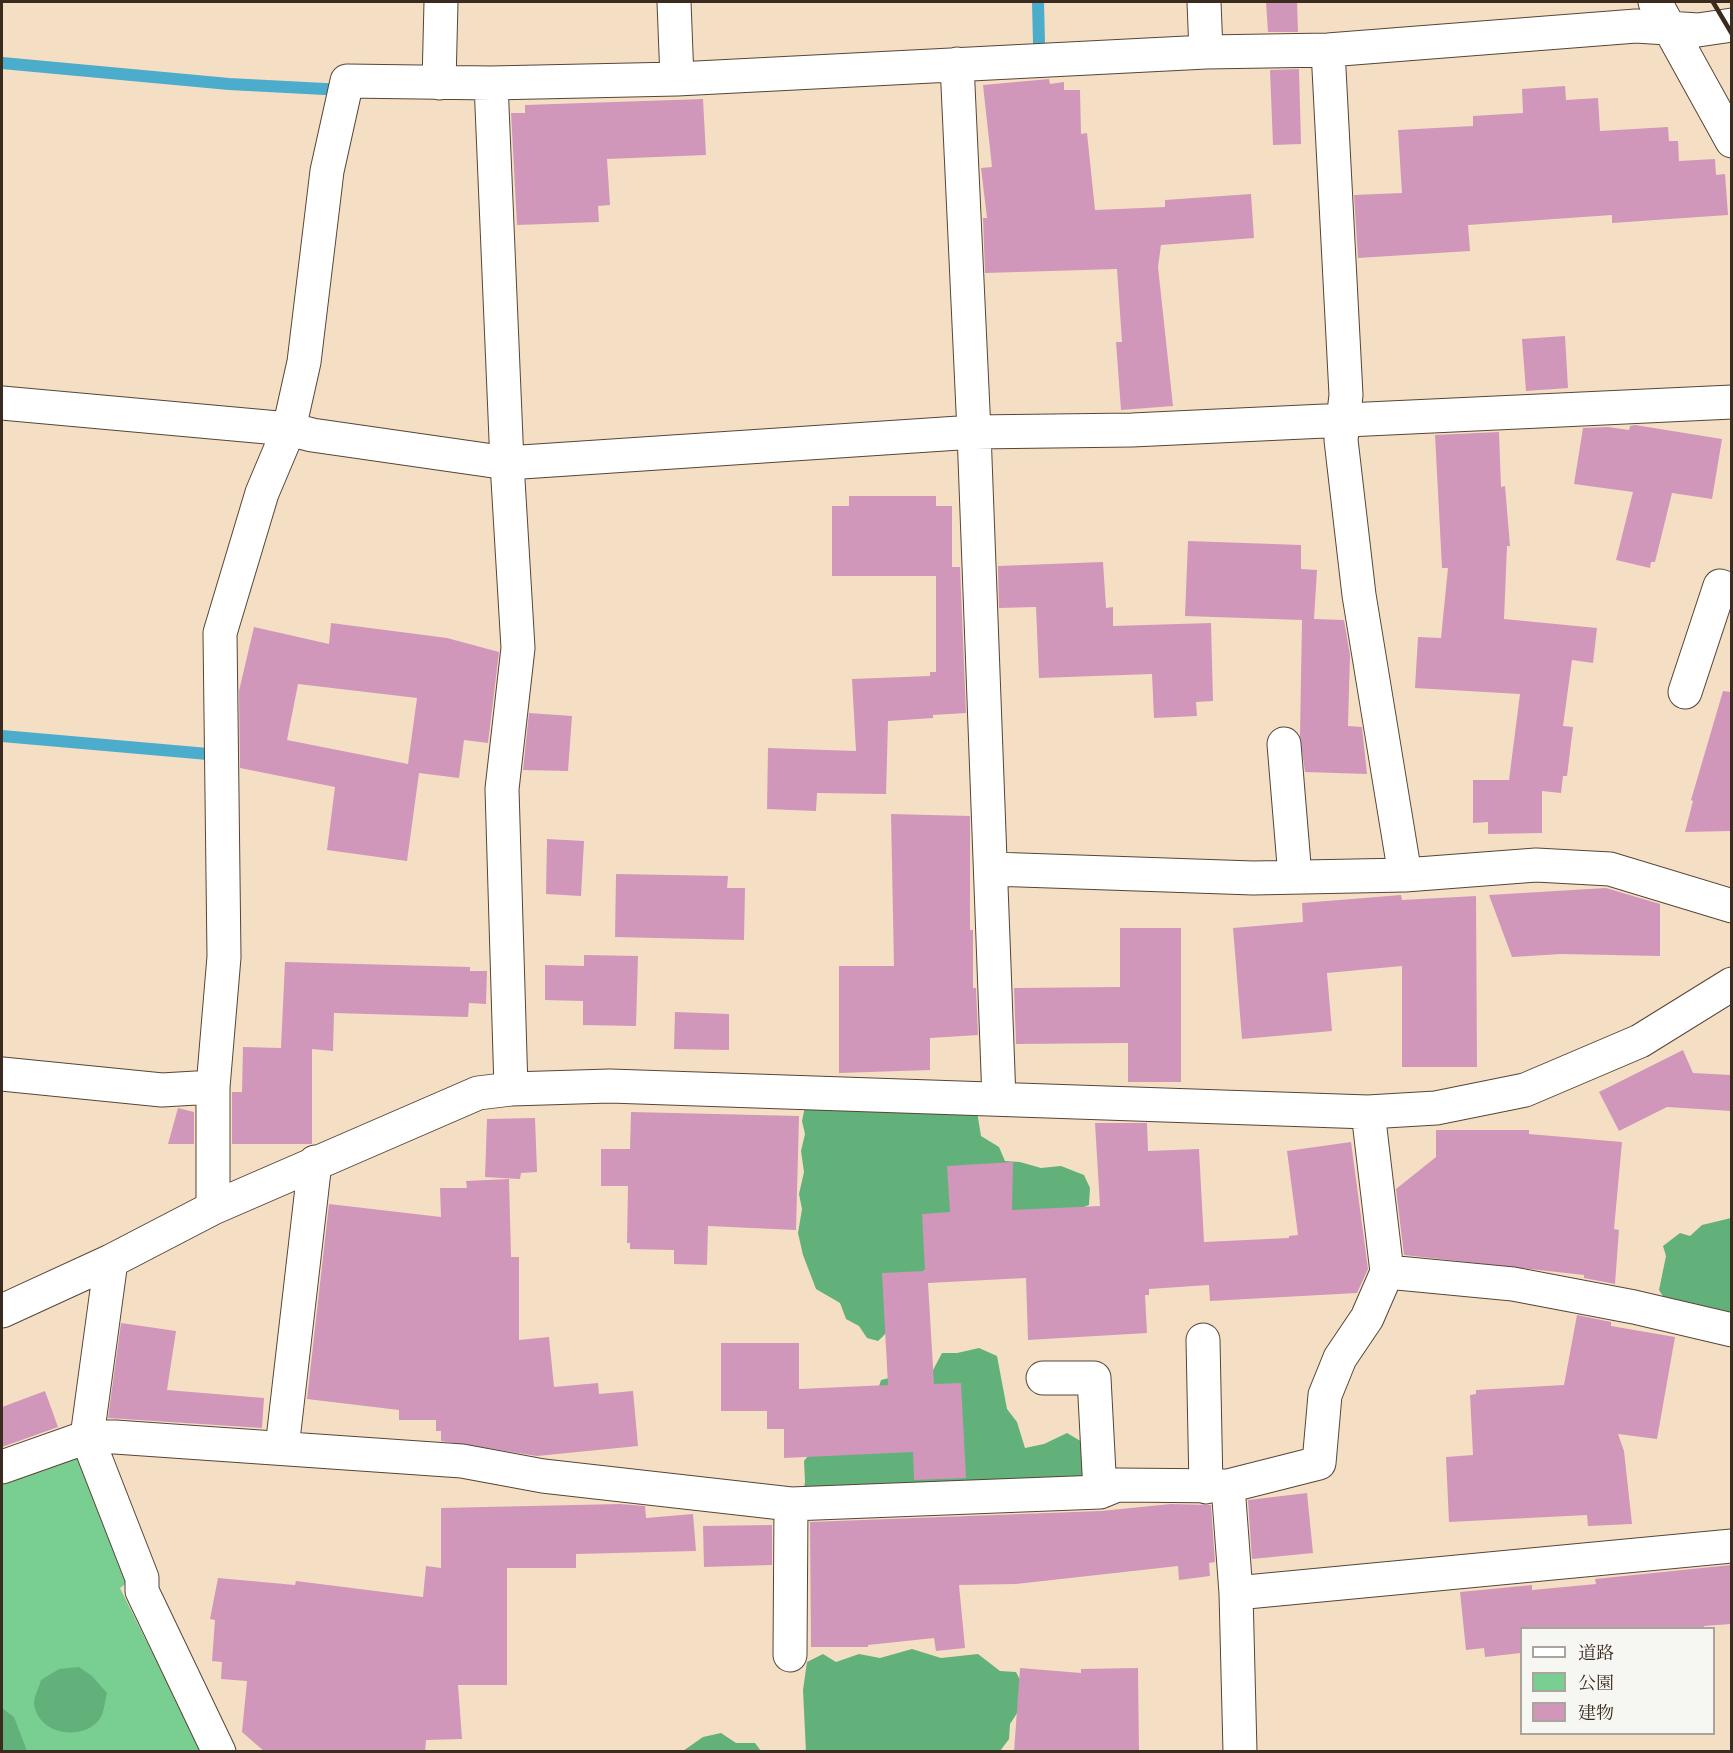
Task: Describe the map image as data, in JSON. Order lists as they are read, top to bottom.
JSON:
{
  "legend": ["道路", "公園", "建物"]
}
